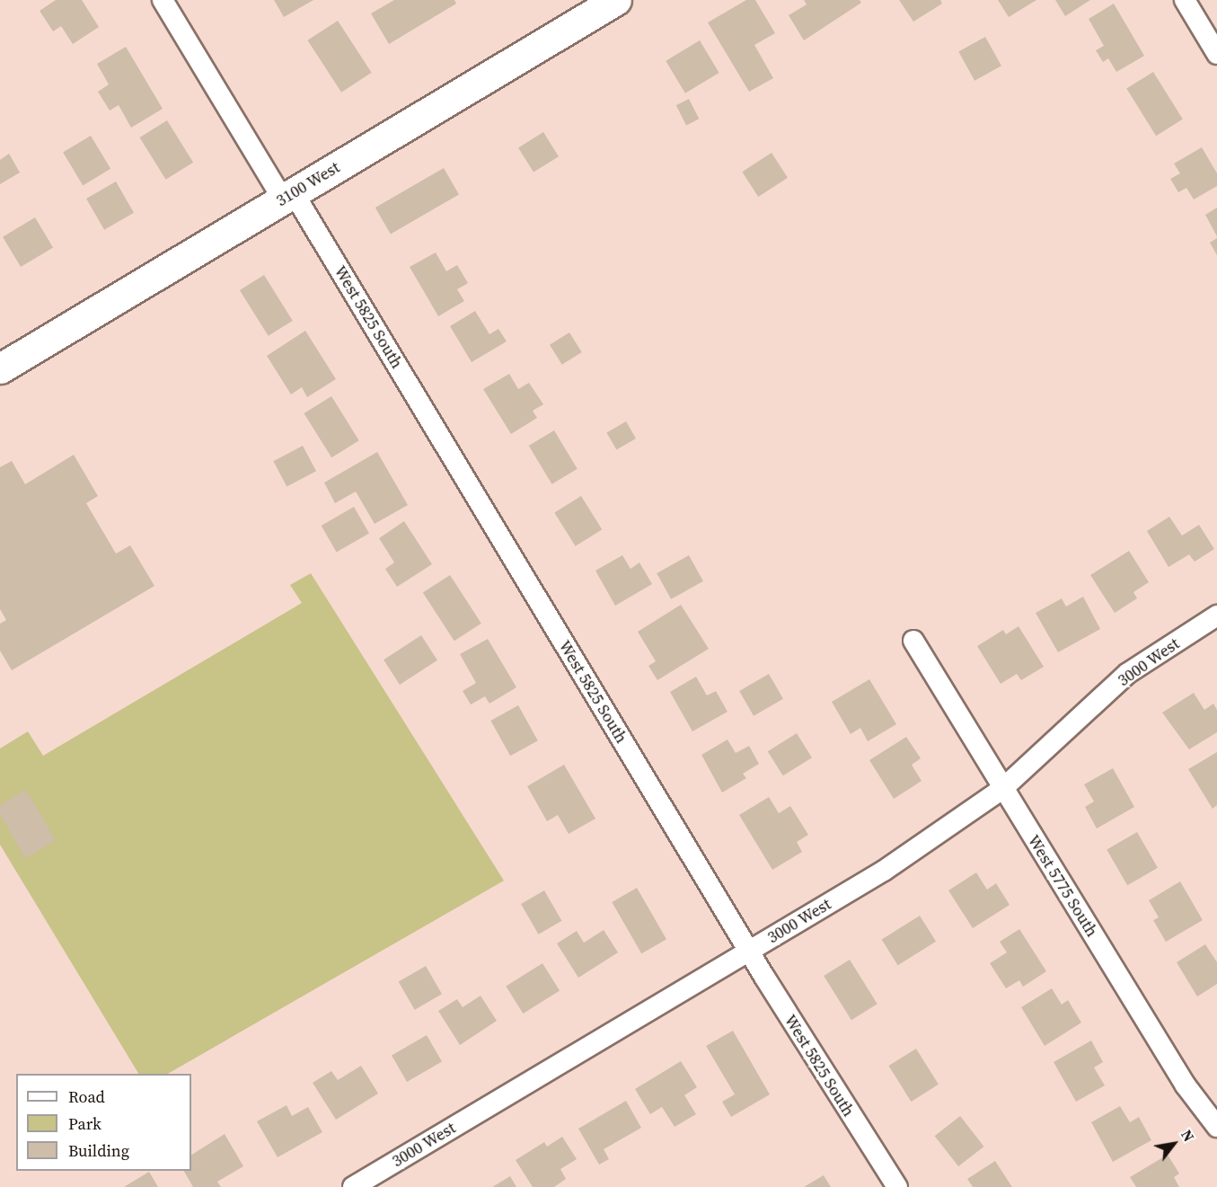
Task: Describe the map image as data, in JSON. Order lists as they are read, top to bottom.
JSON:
{
  "streets": {
    "street": [
      "3100 West",
      "West 5825 South",
      "3000 West",
      "West 5775 South"
    ]
  },
  "crossings": [
    ["3100 West", "West 5825 South"],
    ["West 5825 South", "3000 West"],
    ["3000 West", "West 5775 South"]
  ],
  "legend": ["Road", "Park", "Building"],
  "north": "top right"
}
